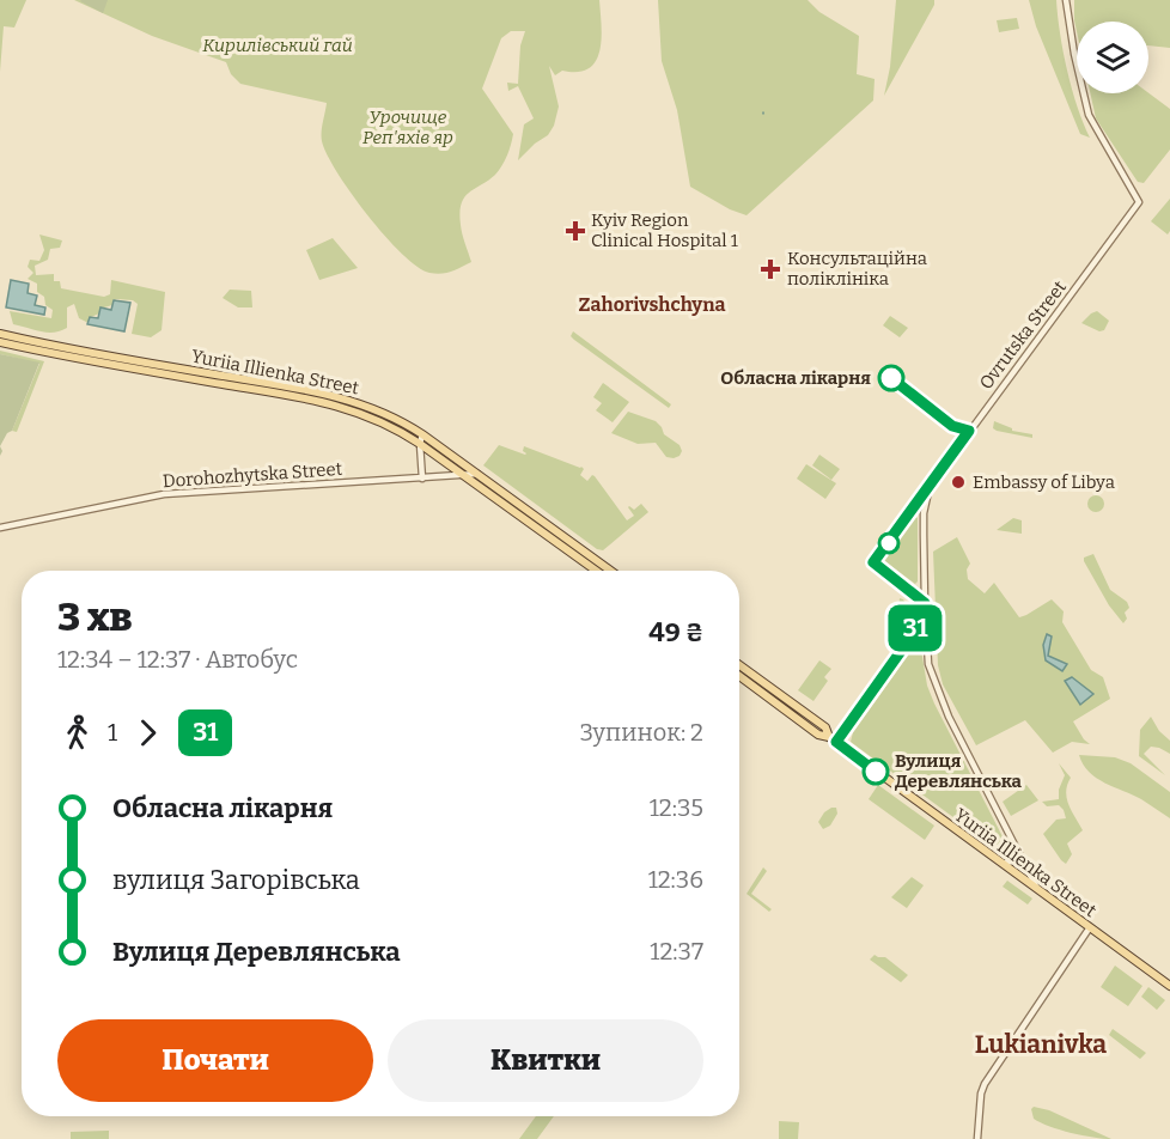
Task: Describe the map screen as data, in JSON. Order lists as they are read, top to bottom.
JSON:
{
  "streets": {
    "main road": ["Yuriia Illienka Street"],
    "street": ["Ovrutska Street", "Dorohozhytska Street"]
  },
  "crossings": [
    ["Ovrutska Street", "Yuriia Illienka Street"],
    ["Yuriia Illienka Street", "Dorohozhytska Street"]
  ],
  "districts": ["Zahorivshchyna", "Lukianivka"],
  "parks": ["Кирилівський гай", "Урочище Реп'яхів яр"],
  "places": {
    "health": ["Kyiv Region Clinical Hospital 1", "Консультаційна поліклініка"],
    "other": ["Обласна лікарня", "Embassy of Libya", "Вулиця Деревлянська"]
  },
  "lines": ["bus line 31"],
  "page": {
    "on_map": "31",
    "heading": ["3 хв", "12:34 – 12:37 · Автобус", "49 ₴"],
    "legs": ["1", "31", "Зупинок: 2"],
    "list": [
      {
        "name": "Обласна лікарня",
        "value": "12:35"
      },
      {
        "name": "вулиця Загорівська",
        "value": "12:36"
      },
      {
        "name": "Вулиця Деревлянська",
        "value": "12:37"
      }
    ],
    "buttons": ["Почати", "Квитки"]
  }
}
